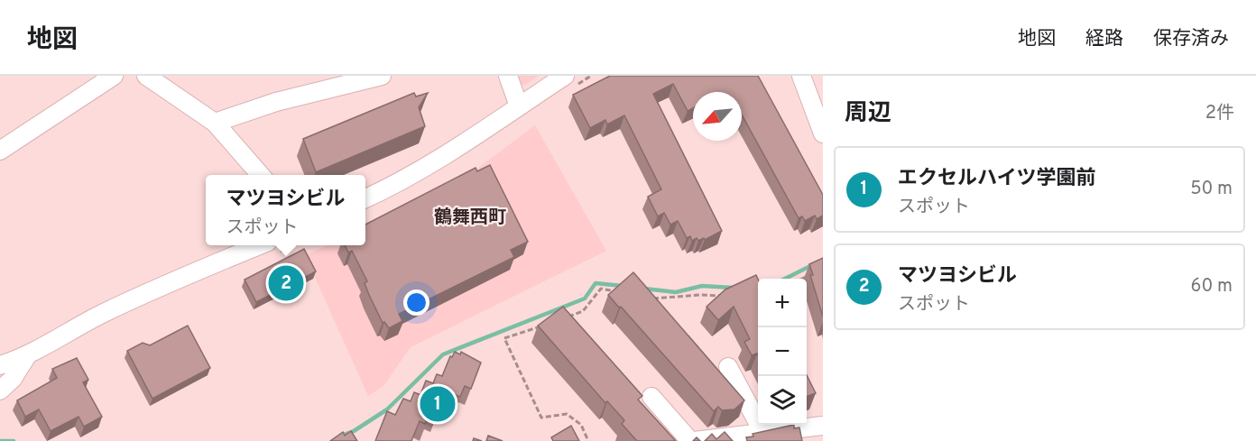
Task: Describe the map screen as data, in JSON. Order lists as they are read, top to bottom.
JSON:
{
  "districts": ["鶴舞西町"],
  "north": "bottom left",
  "page": {
    "header": "地図",
    "nav": ["地図", "経路", "保存済み"],
    "heading": ["周辺", "2件"],
    "list": [
      {
        "mark": "1",
        "name": "エクセルハイツ学園前",
        "note": "スポット",
        "value": "50 m"
      },
      {
        "mark": "2",
        "name": "マツヨシビル",
        "note": "スポット",
        "value": "60 m"
      }
    ],
    "popup": ["マツヨシビル", "スポット"],
    "pins": ["2", "1"],
    "map_buttons": ["+", "−"]
  }
}
